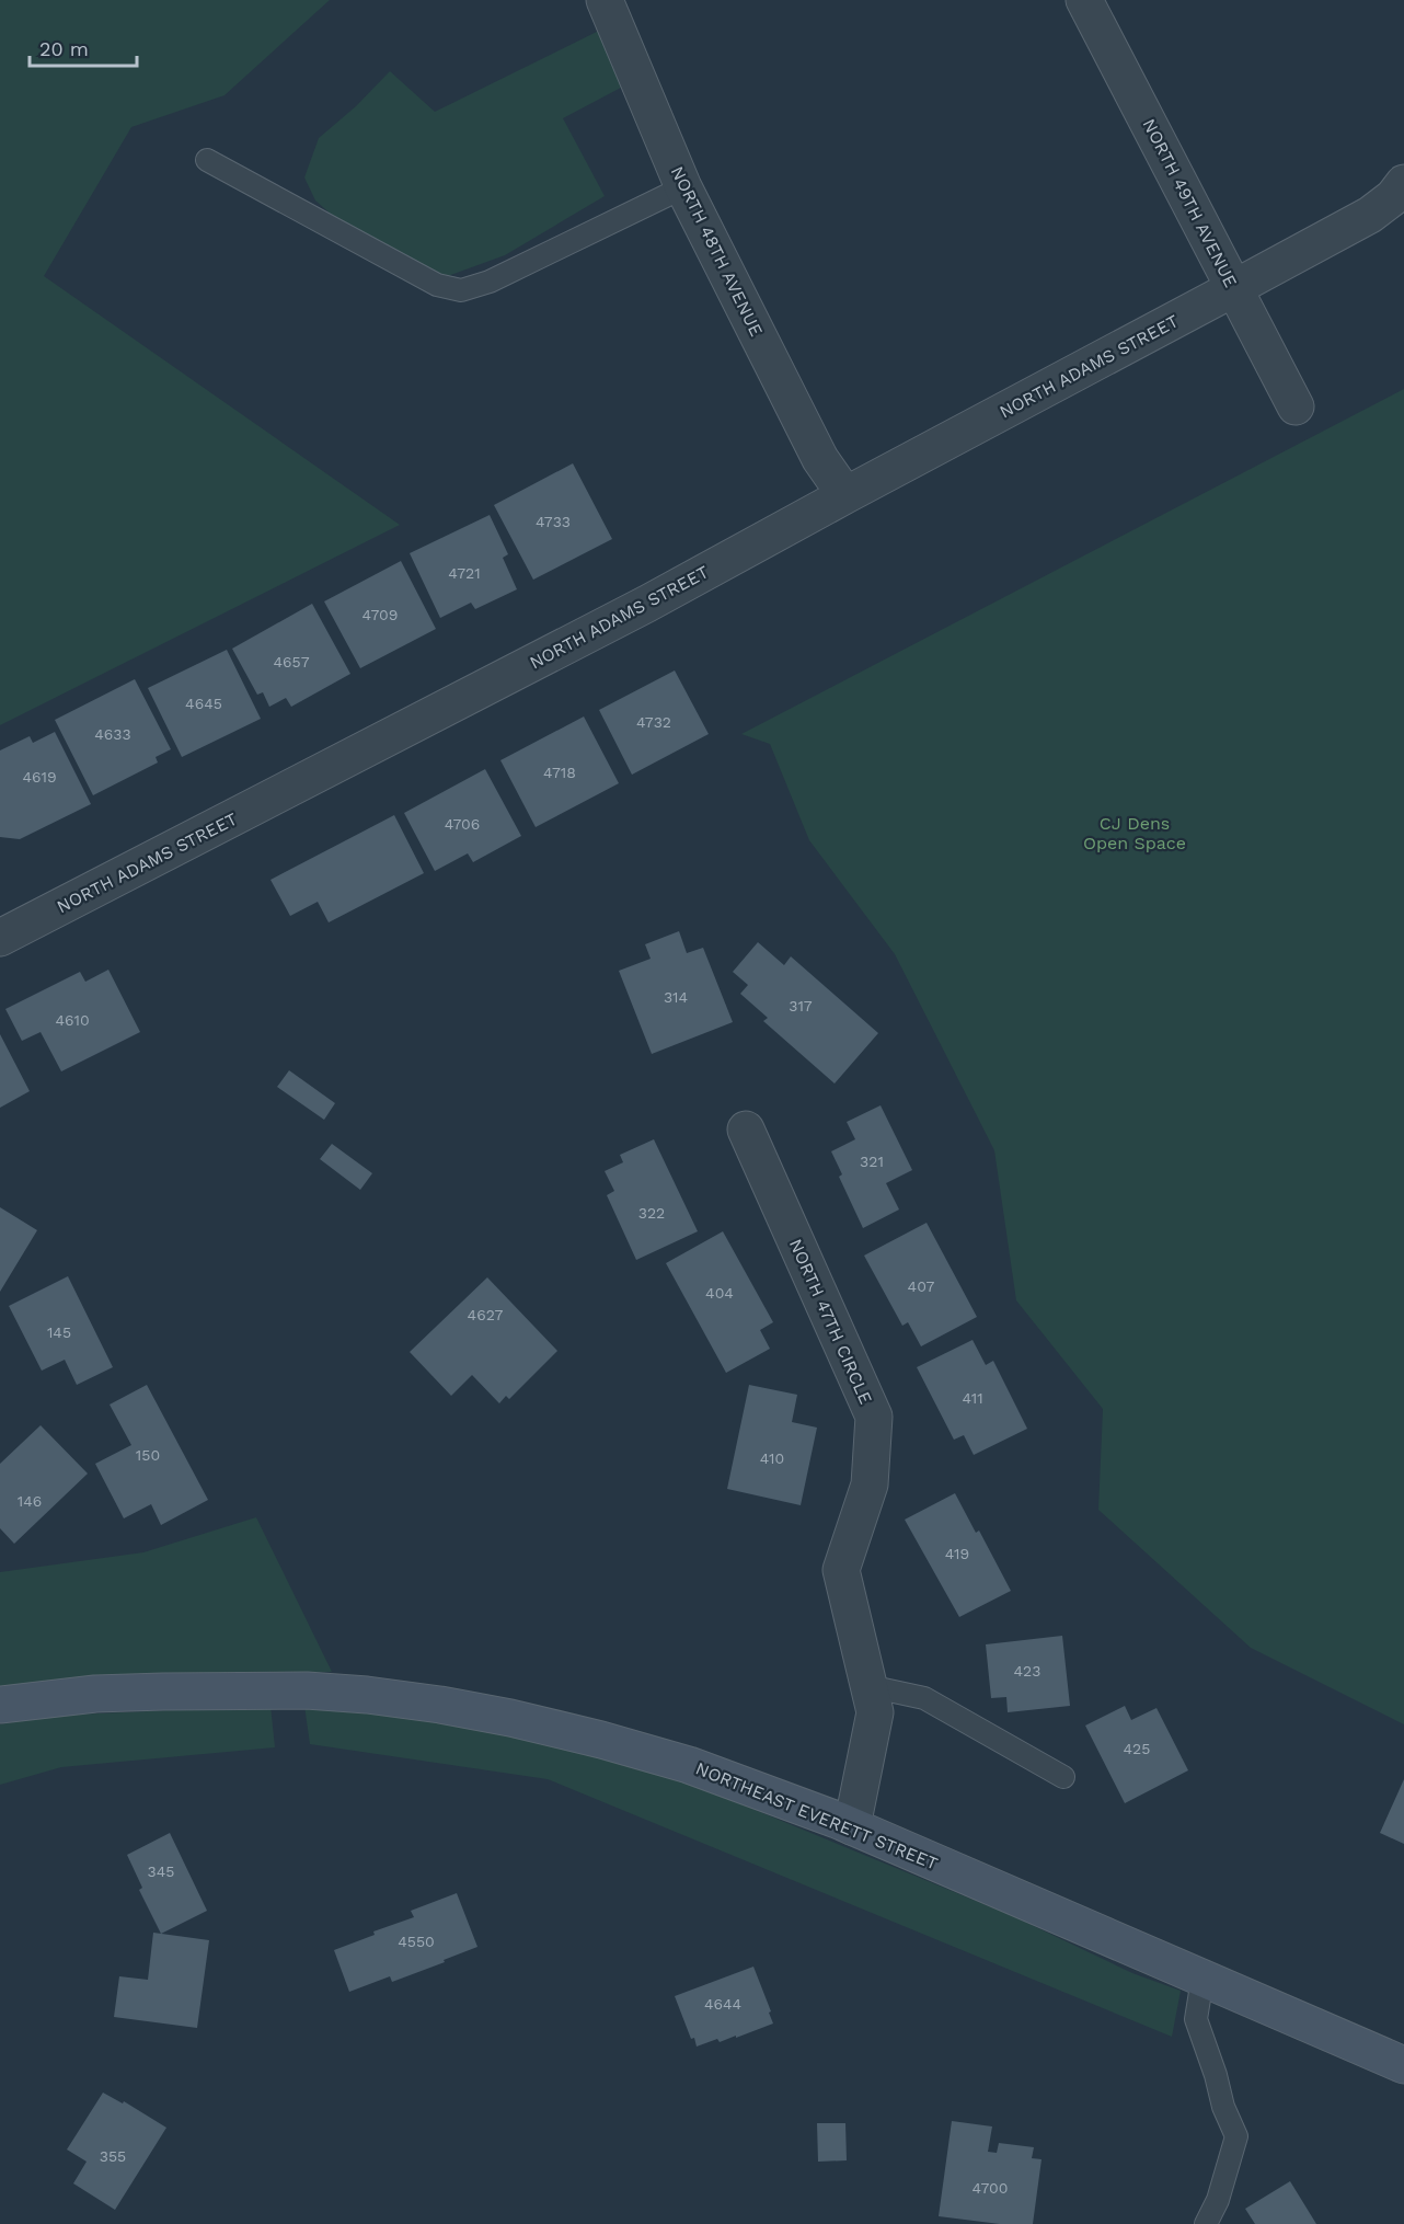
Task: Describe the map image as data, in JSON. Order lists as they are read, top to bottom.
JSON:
{
  "streets": {
    "main road": ["NORTHEAST EVERETT STREET"],
    "street": [
      "NORTH 49TH AVENUE",
      "NORTH 48TH AVENUE",
      "NORTH ADAMS STREET",
      "NORTH 47TH CIRCLE"
    ]
  },
  "crossings": [
    ["NORTH 49TH AVENUE", "NORTH ADAMS STREET"],
    ["NORTH 48TH AVENUE", "NORTH ADAMS STREET"],
    ["NORTH 47TH CIRCLE", "NORTHEAST EVERETT STREET"]
  ],
  "parks": ["CJ Dens Open Space"],
  "house_numbers": [
    "4733",
    "4721",
    "4709",
    "4657",
    "4645",
    "4732",
    "4633",
    "4718",
    "4619",
    "4706",
    "314",
    "317",
    "4610",
    "321",
    "322",
    "407",
    "404",
    "4627",
    "145",
    "411",
    "150",
    "410",
    "146",
    "419",
    "423",
    "425",
    "345",
    "4550",
    "4644",
    "355",
    "4700"
  ],
  "scale_bar": "20 m"
}
